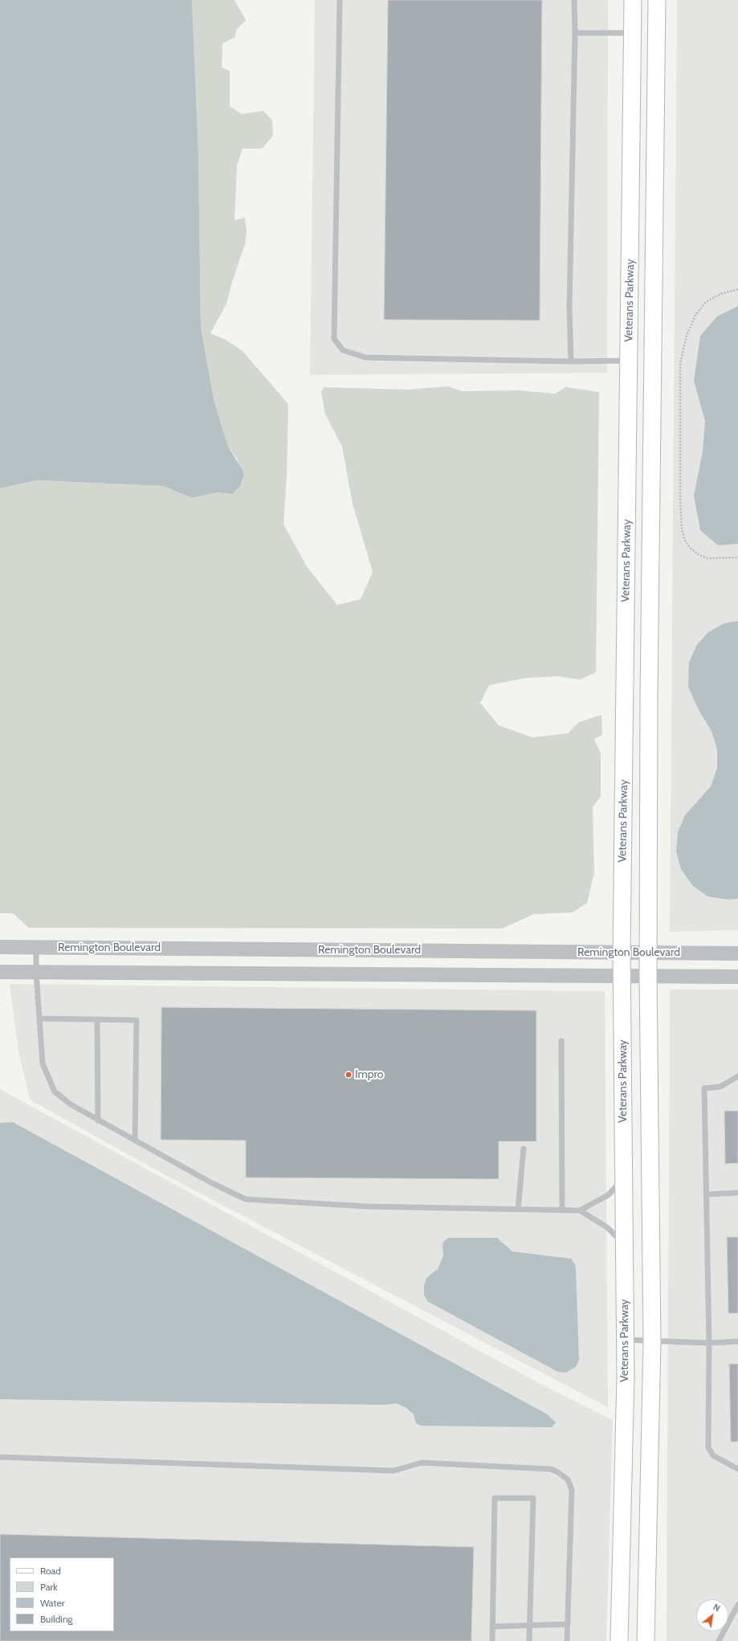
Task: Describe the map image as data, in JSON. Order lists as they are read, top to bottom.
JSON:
{
  "streets": {
    "main road": ["Veterans Parkway"],
    "street": ["Remington Boulevard"]
  },
  "crossings": [
    ["Veterans Parkway", "Remington Boulevard"]
  ],
  "places": ["Impro"],
  "legend": [
    "Road",
    "Park",
    "Water",
    "Building"
  ],
  "north": "top right"
}
